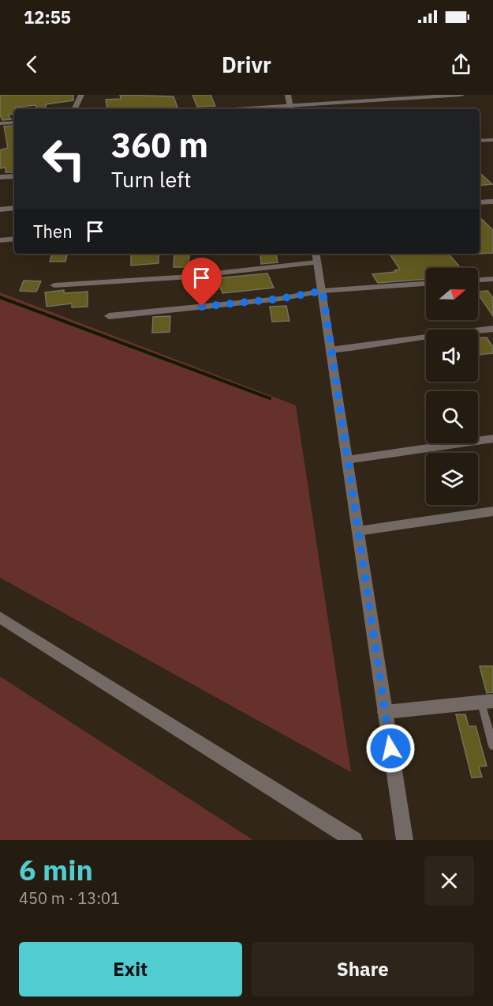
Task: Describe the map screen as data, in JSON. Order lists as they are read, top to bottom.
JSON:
{
  "north": "right",
  "page": {
    "status": "12:55",
    "header": "Drivr",
    "turn": ["360 m", "Turn left"],
    "then": "Then",
    "heading": ["6 min", "450 m · 13:01"],
    "buttons": ["Exit", "Share"]
  }
}
